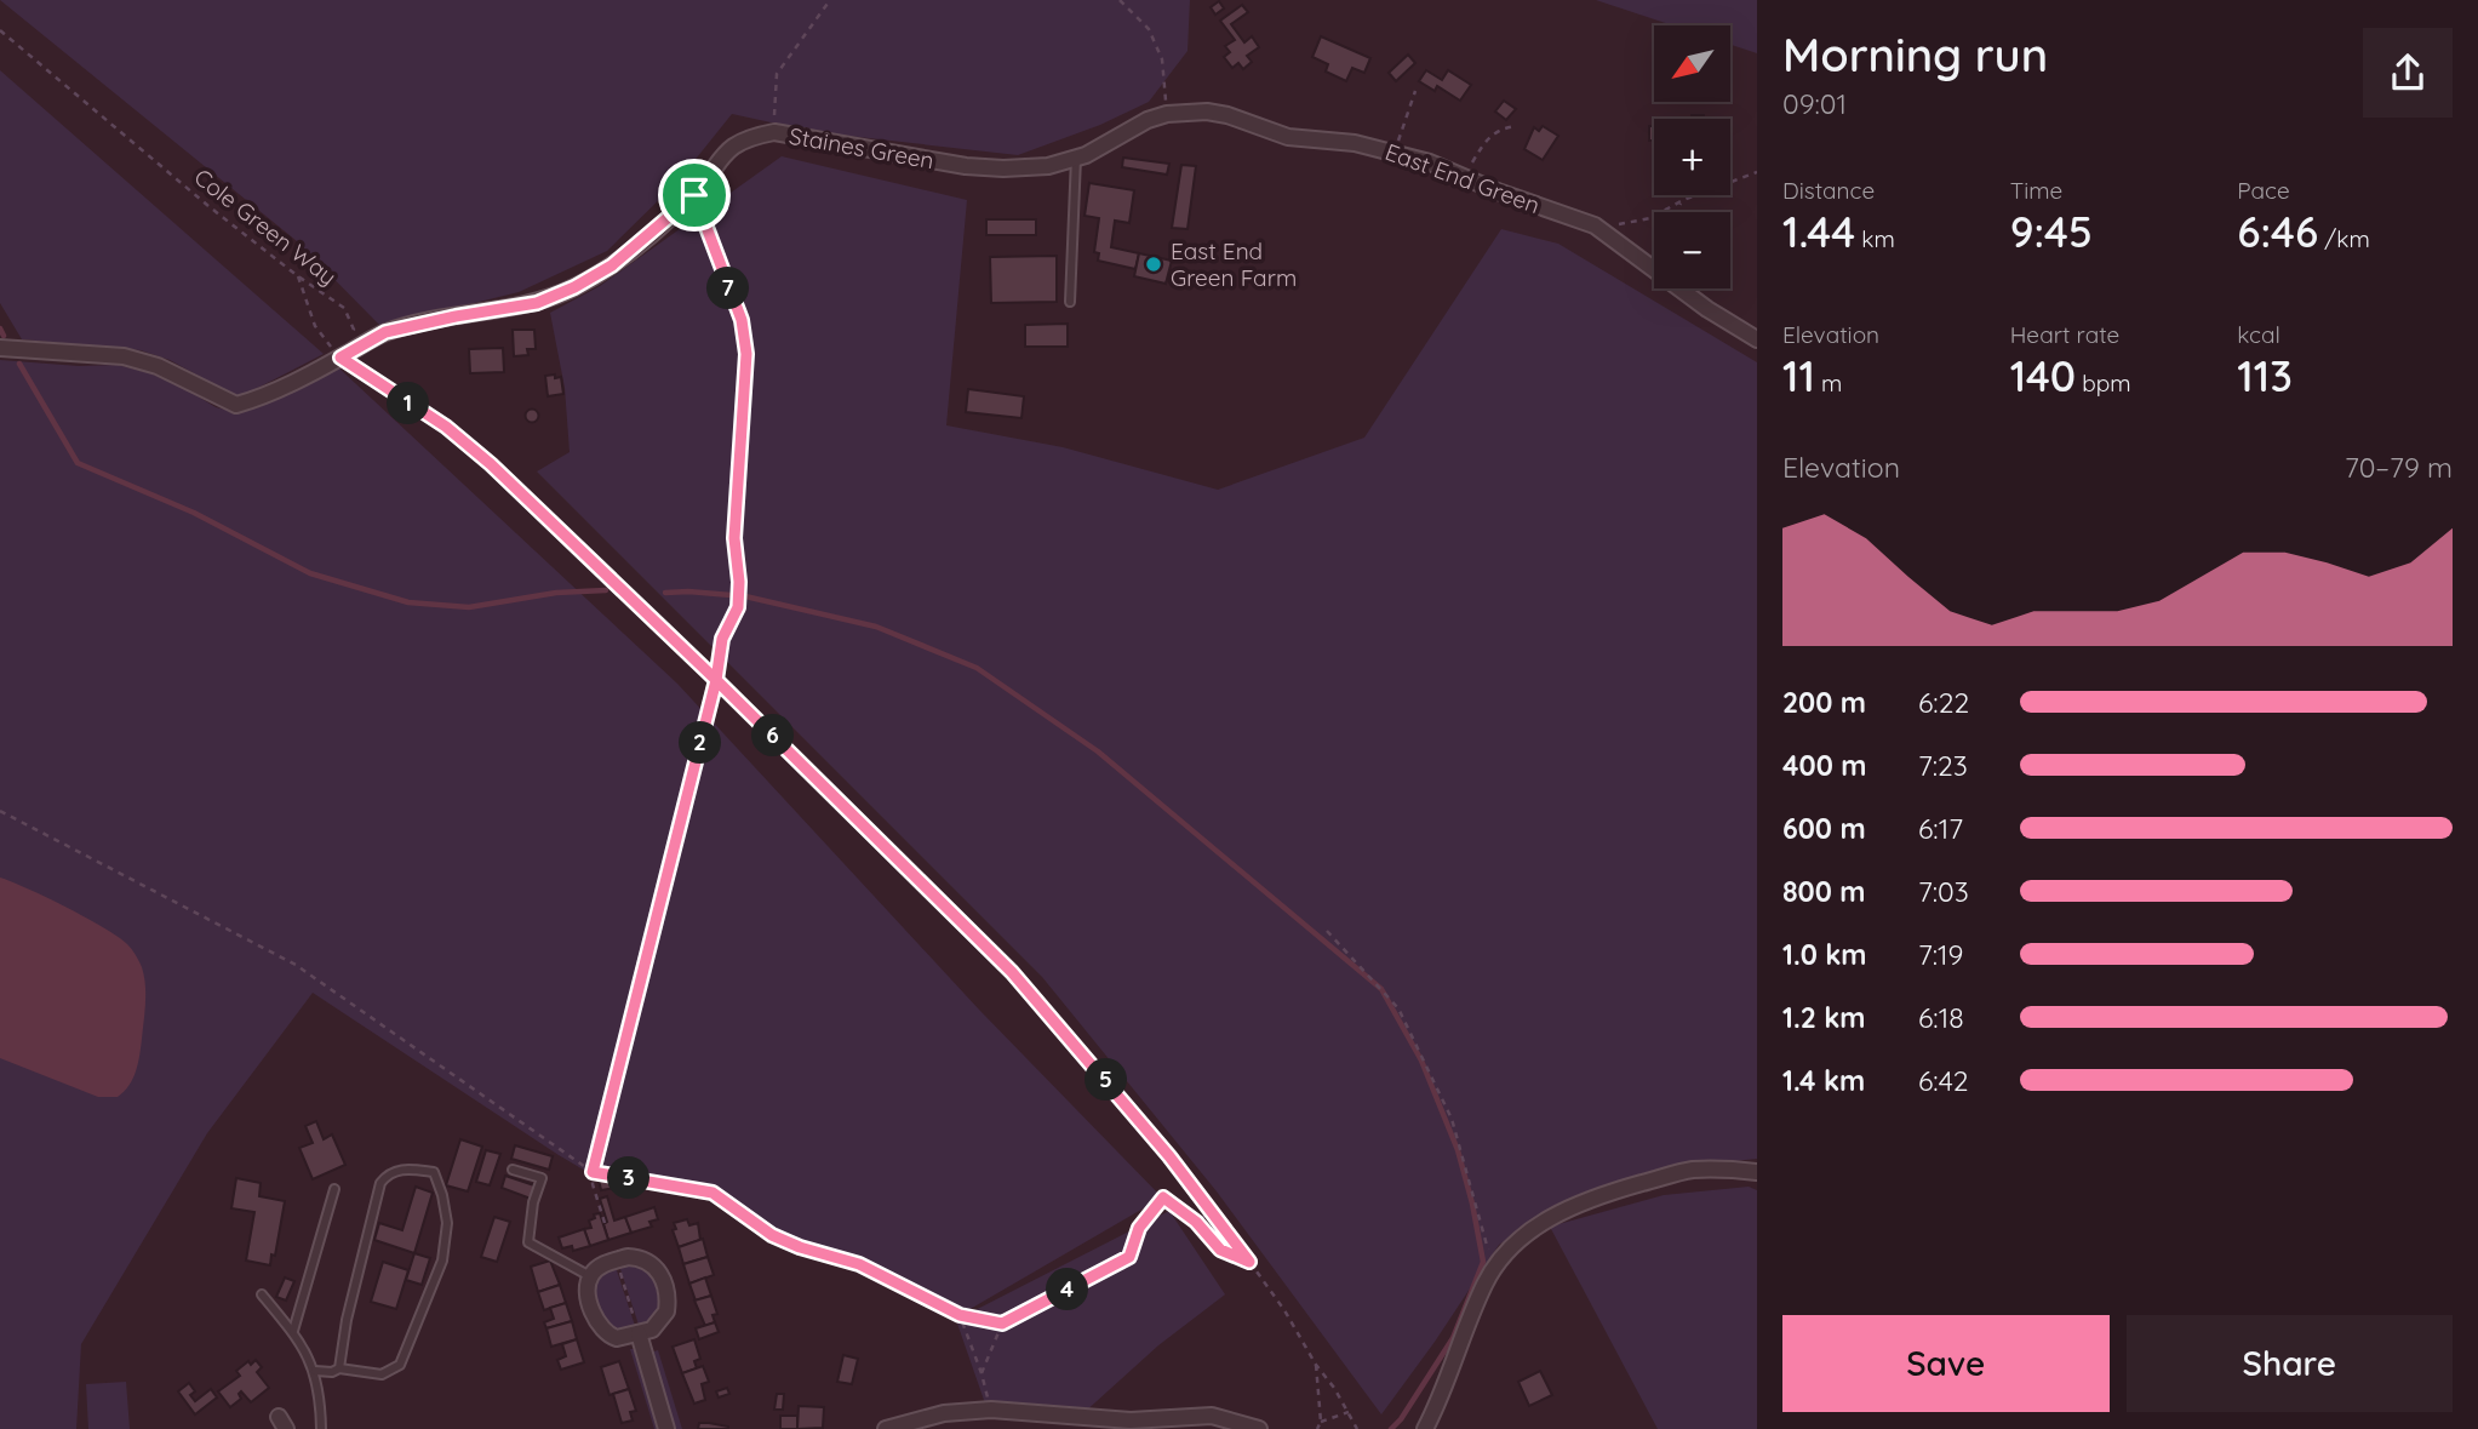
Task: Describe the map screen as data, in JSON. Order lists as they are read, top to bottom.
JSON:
{
  "streets": {
    "street": ["Staines Green", "East End Green"],
    "path": ["Cole Green Way"]
  },
  "crossings": [
    ["Staines Green", "East End Green"],
    ["Staines Green", "Cole Green Way"]
  ],
  "places": ["East End Green Farm"],
  "north": "bottom left",
  "page": {
    "heading": ["Morning run", "09:01"],
    "map_buttons": ["+", "−"],
    "stats": [
      ["Distance", "1.44 km"],
      ["Time", "9:45"],
      ["Pace", "6:46 /km"],
      ["Elevation", "11 m"],
      ["Heart rate", "140 bpm"],
      ["kcal", "113"]
    ],
    "pins": [
      "7",
      "1",
      "6",
      "2",
      "5",
      "3",
      "4"
    ],
    "chart": ["Elevation", "70–79 m"],
    "list": [
      {
        "name": "200 m",
        "note": "6:22"
      },
      {
        "name": "400 m",
        "note": "7:23"
      },
      {
        "name": "600 m",
        "note": "6:17"
      },
      {
        "name": "800 m",
        "note": "7:03"
      },
      {
        "name": "1.0 km",
        "note": "7:19"
      },
      {
        "name": "1.2 km",
        "note": "6:18"
      },
      {
        "name": "1.4 km",
        "note": "6:42"
      }
    ],
    "buttons": ["Save", "Share"]
  }
}
